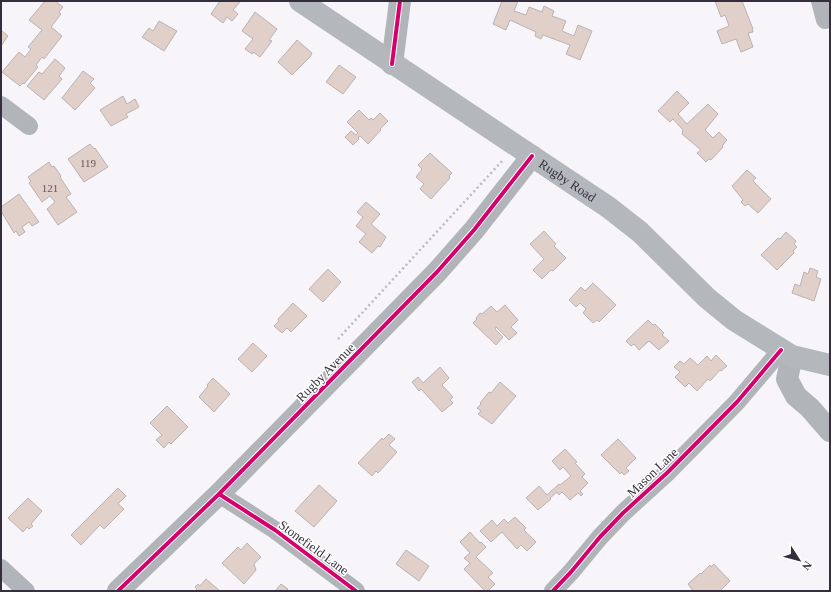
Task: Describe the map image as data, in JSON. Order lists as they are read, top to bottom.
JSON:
{
  "streets": {
    "main road": ["Rugby Road"],
    "street": ["Rugby Avenue", "Mason Lane", "Stonefield Lane"]
  },
  "crossings": [
    ["Rugby Road", "Rugby Avenue"],
    ["Rugby Road", "Mason Lane"],
    ["Rugby Avenue", "Stonefield Lane"]
  ],
  "house_numbers": ["119", "121"],
  "north": "bottom right"
}
